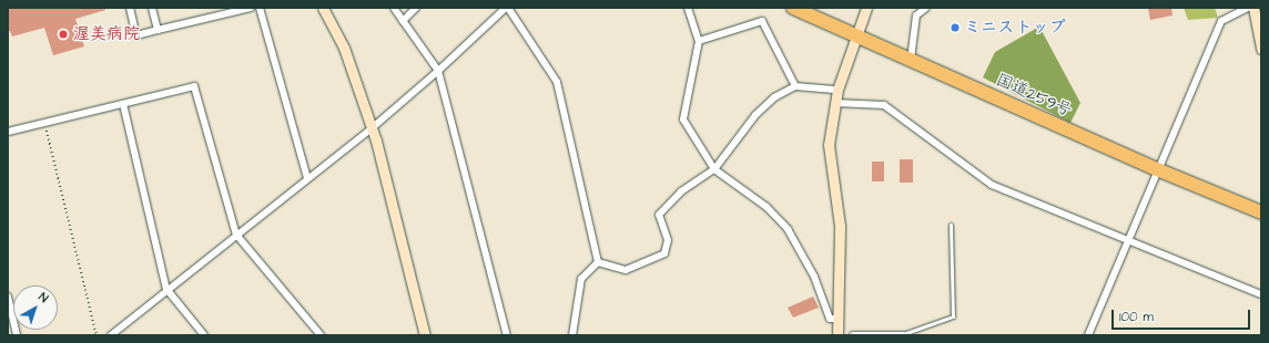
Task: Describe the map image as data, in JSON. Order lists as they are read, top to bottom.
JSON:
{
  "streets": {
    "highway": ["国道259号"]
  },
  "places": ["ミニストップ", "渥美病院"],
  "scale_bar": "100 m",
  "north": "top right"
}
